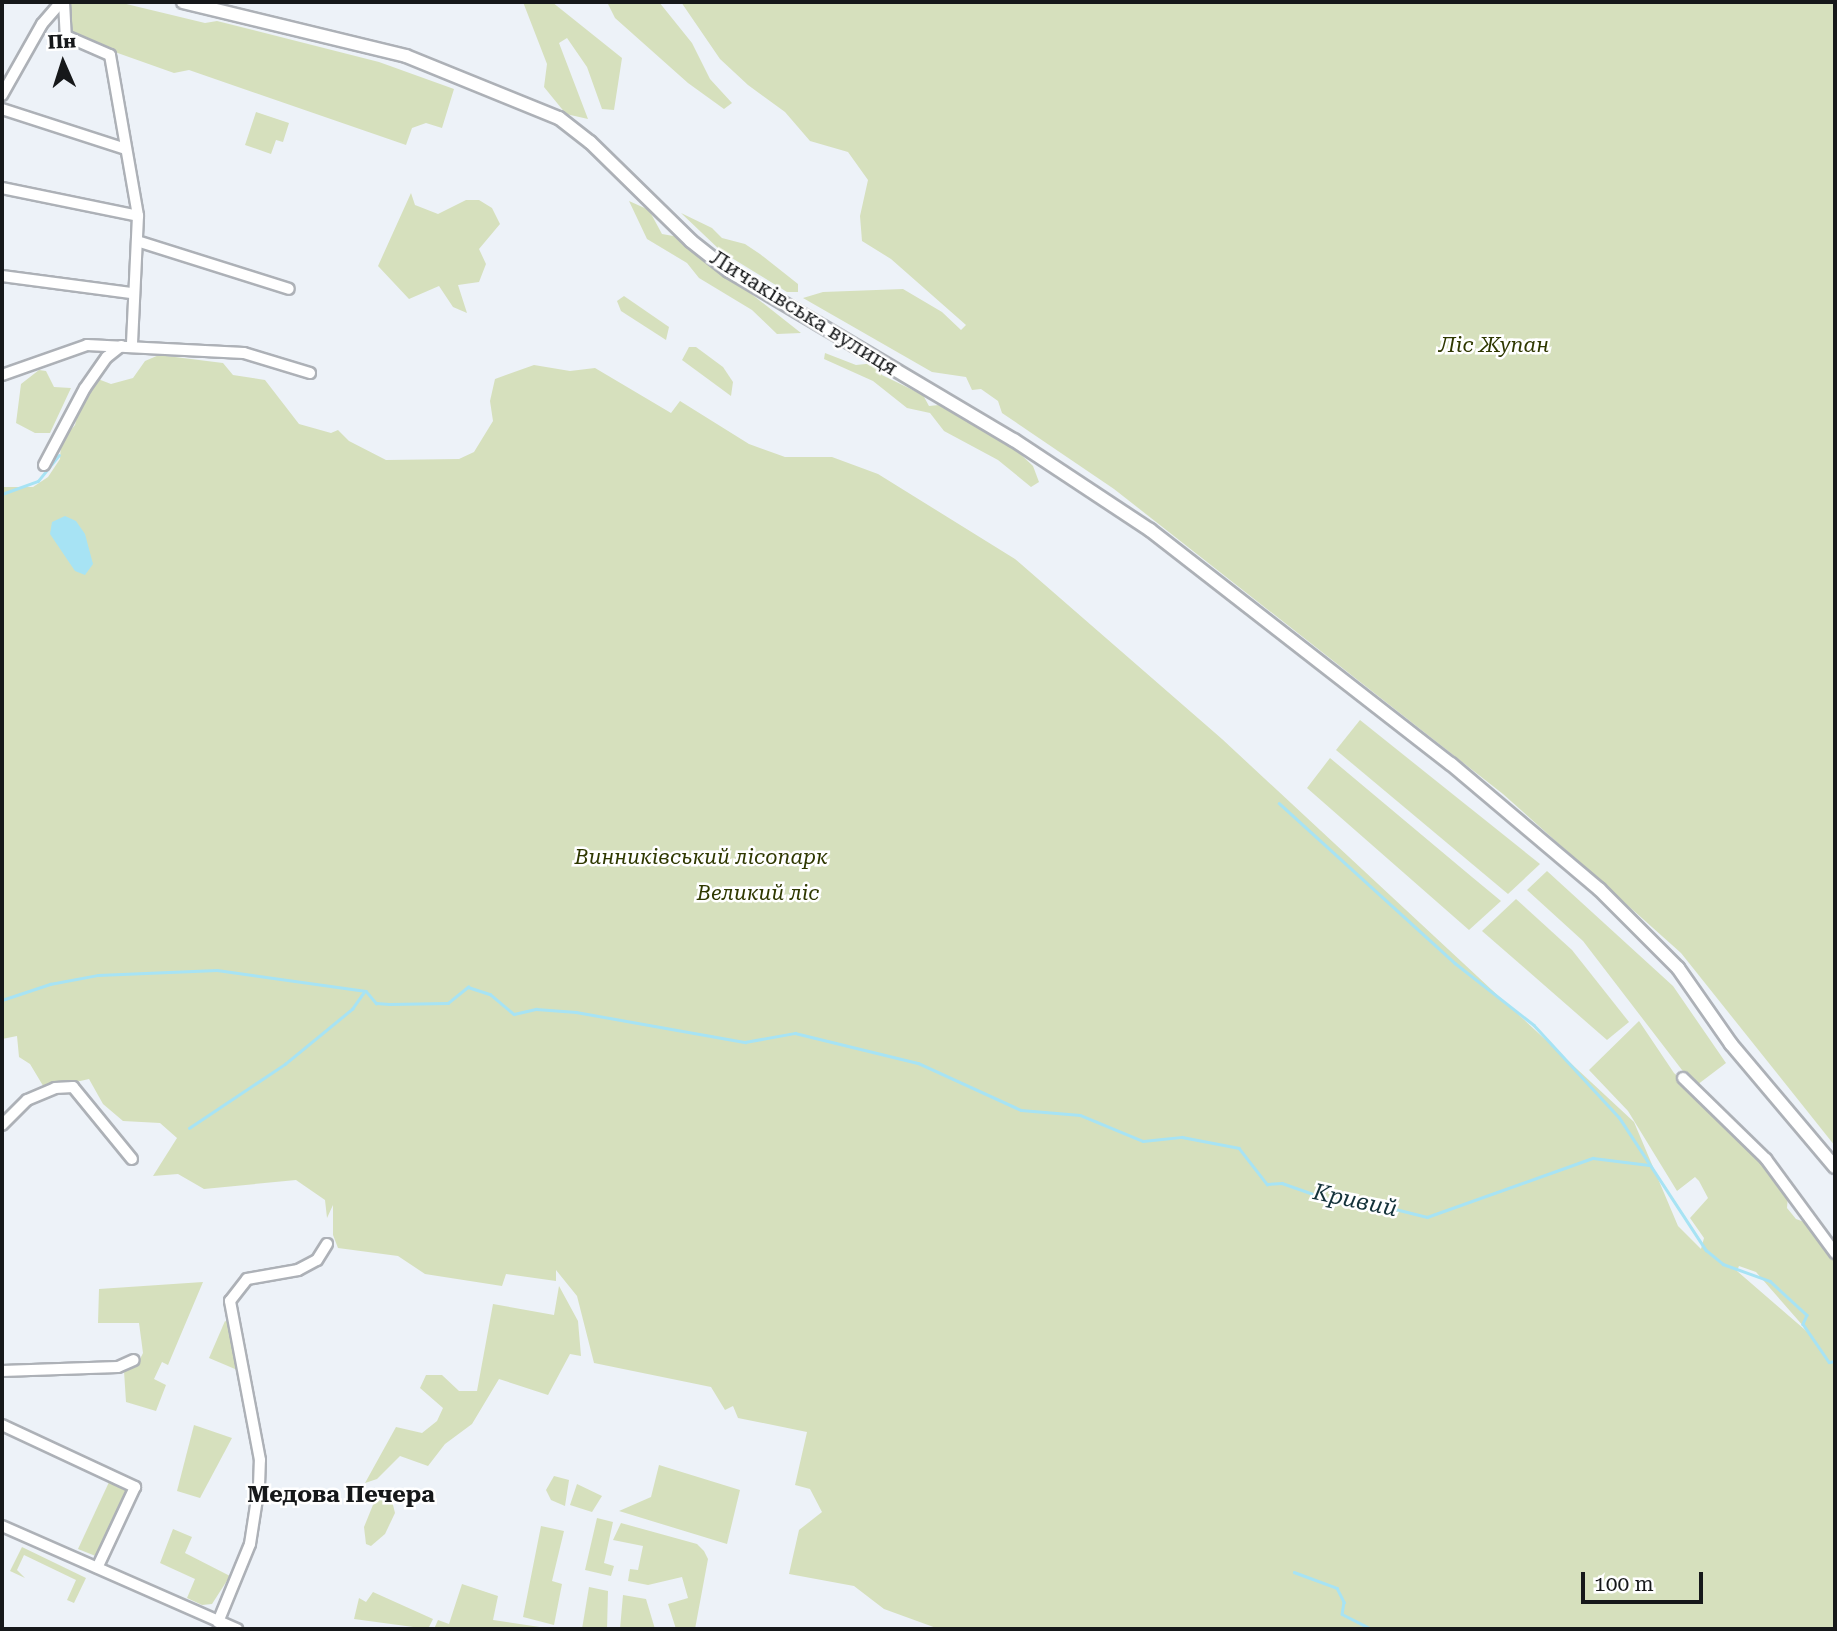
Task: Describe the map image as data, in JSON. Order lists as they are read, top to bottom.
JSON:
{
  "streets": {
    "main road": ["Личаківська вулиця"]
  },
  "districts": ["Медова Печера"],
  "water": ["Кривий"],
  "parks": ["Ліс Жупан", "Винниківський лісопарк", "Великий ліс"],
  "scale_bar": "100 m",
  "north": "top"
}
